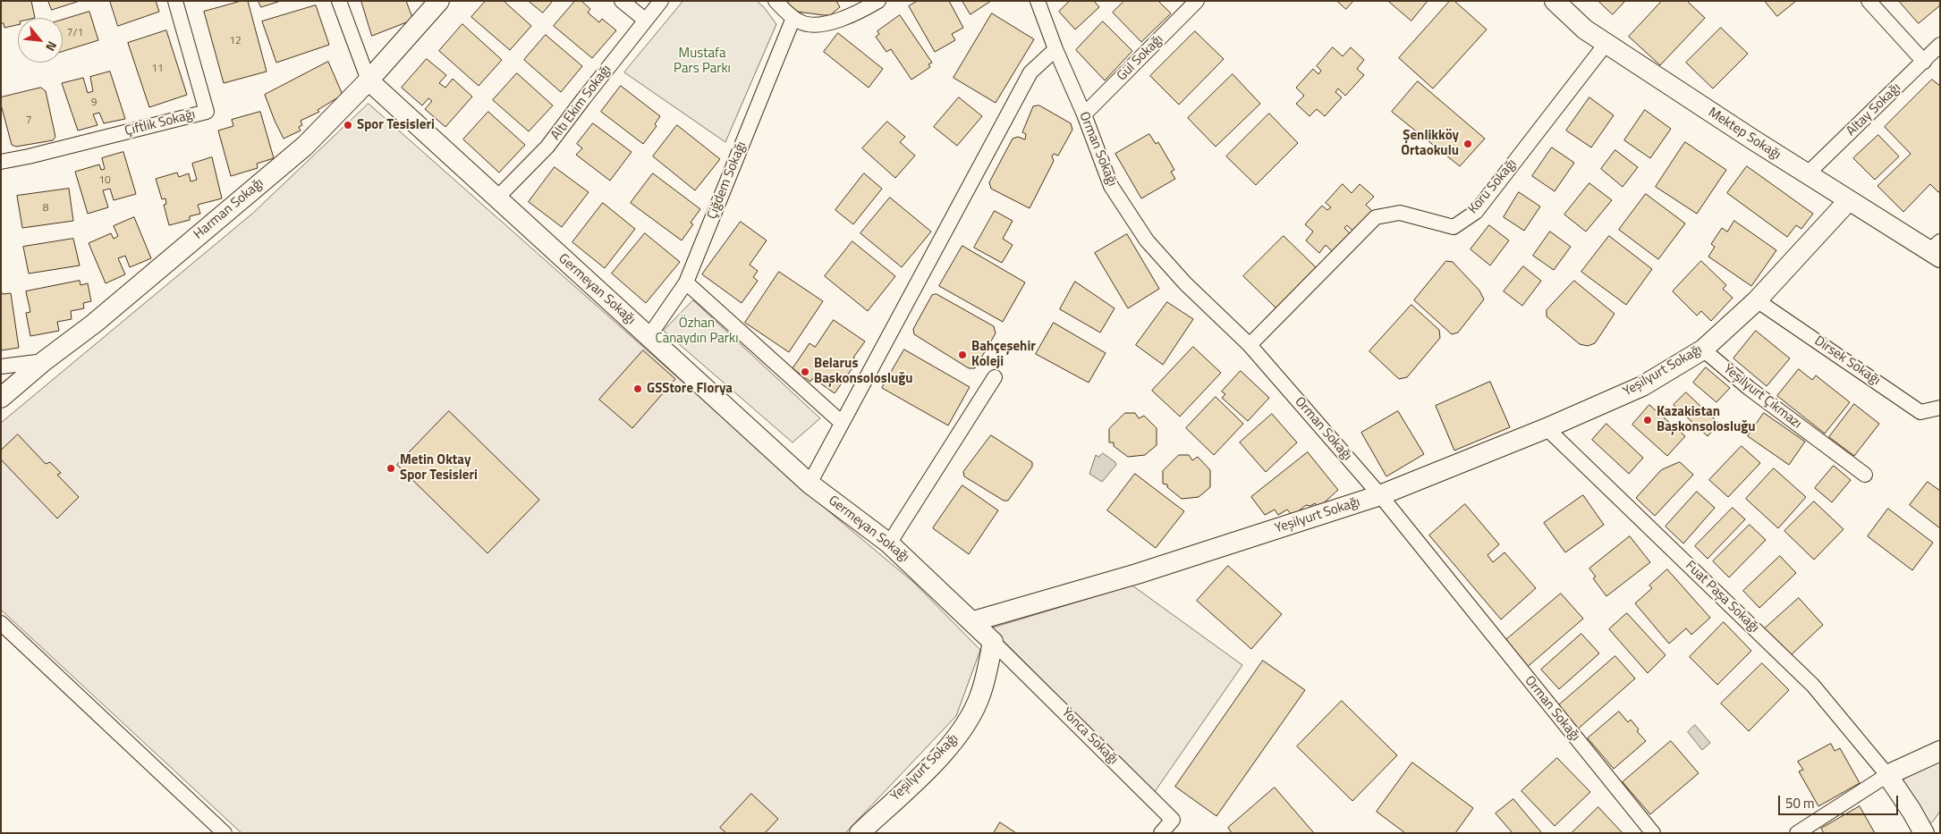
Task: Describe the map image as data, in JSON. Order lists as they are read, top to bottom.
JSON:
{
  "streets": {
    "main road": [
      "Mektep Sokağı",
      "Harman Sokağı",
      "Germeyan Sokağı",
      "Yeşilyurt Sokağı"
    ],
    "street": [
      "Gül Sokağı",
      "Altı Ekim Sokağı",
      "Altay Sokağı",
      "Çiftlik Sokağı",
      "Orman Sokağı",
      "Çiğdem Sokağı",
      "Koru Sokağı",
      "Dirsek Sokağı",
      "Yeşilyurt Çıkmazı",
      "Fuat Paşa Sokağı",
      "Yonca Sokağı"
    ]
  },
  "crossings": [
    ["Gül Sokağı", "Orman Sokağı"],
    ["Altı Ekim Sokağı", "Germeyan Sokağı"],
    ["Altay Sokağı", "Mektep Sokağı"],
    ["Mektep Sokağı", "Koru Sokağı"],
    ["Mektep Sokağı", "Yeşilyurt Sokağı"],
    ["Orman Sokağı", "Koru Sokağı"],
    ["Orman Sokağı", "Yeşilyurt Sokağı"],
    ["Çiğdem Sokağı", "Germeyan Sokağı"],
    ["Harman Sokağı", "Germeyan Sokağı"],
    ["Germeyan Sokağı", "Yeşilyurt Sokağı"],
    ["Dirsek Sokağı", "Yeşilyurt Sokağı"],
    ["Yeşilyurt Sokağı", "Yeşilyurt Çıkmazı"],
    ["Yeşilyurt Sokağı", "Fuat Paşa Sokağı"],
    ["Yeşilyurt Sokağı", "Yonca Sokağı"]
  ],
  "parks": ["Mustafa Pars Parkı", "Özhan Canaydın Parkı"],
  "places": [
    "Spor Tesisleri",
    "Şenlikköy Ortaokulu",
    "Bahçeşehir Koleji",
    "Belarus Başkonsolosluğu",
    "GSStore Florya",
    "Kazakistan Başkonsolosluğu",
    "Metin Oktay Spor Tesisleri"
  ],
  "house_numbers": [
    "7/1",
    "12",
    "11",
    "9",
    "7",
    "10",
    "8"
  ],
  "scale_bar": "50 m",
  "north": "bottom right"
}
